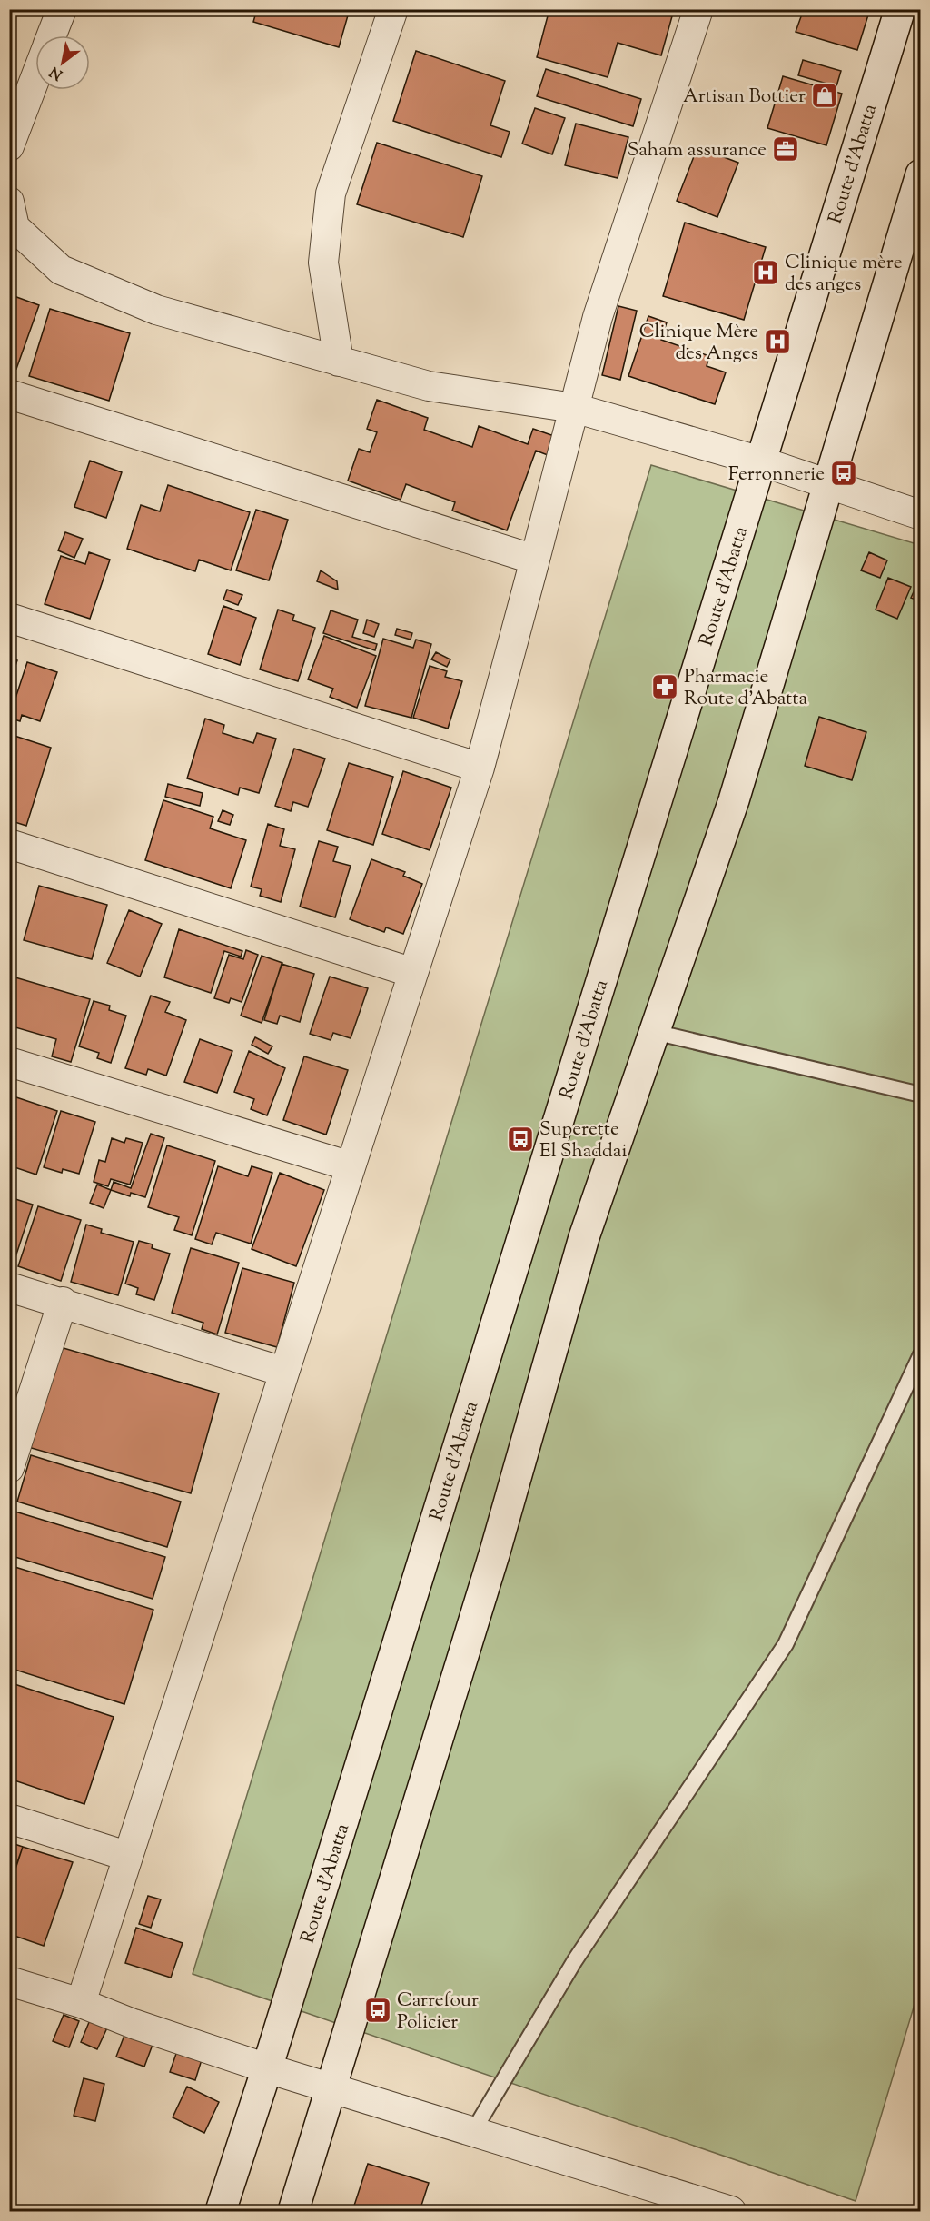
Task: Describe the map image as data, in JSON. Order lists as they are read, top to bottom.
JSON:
{
  "streets": {
    "street": ["Route d'Abatta"]
  },
  "places": {
    "shop": ["Artisan Bottier"],
    "office": ["Saham assurance"],
    "hospital": ["Clinique mère des anges", "Clinique Mère des Anges"],
    "bus stop": ["Ferronnerie", "Superette El Shaddai", "Carrefour Policier"],
    "pharmacy": ["Pharmacie Route d’Abatta"]
  },
  "north": "bottom left"
}
